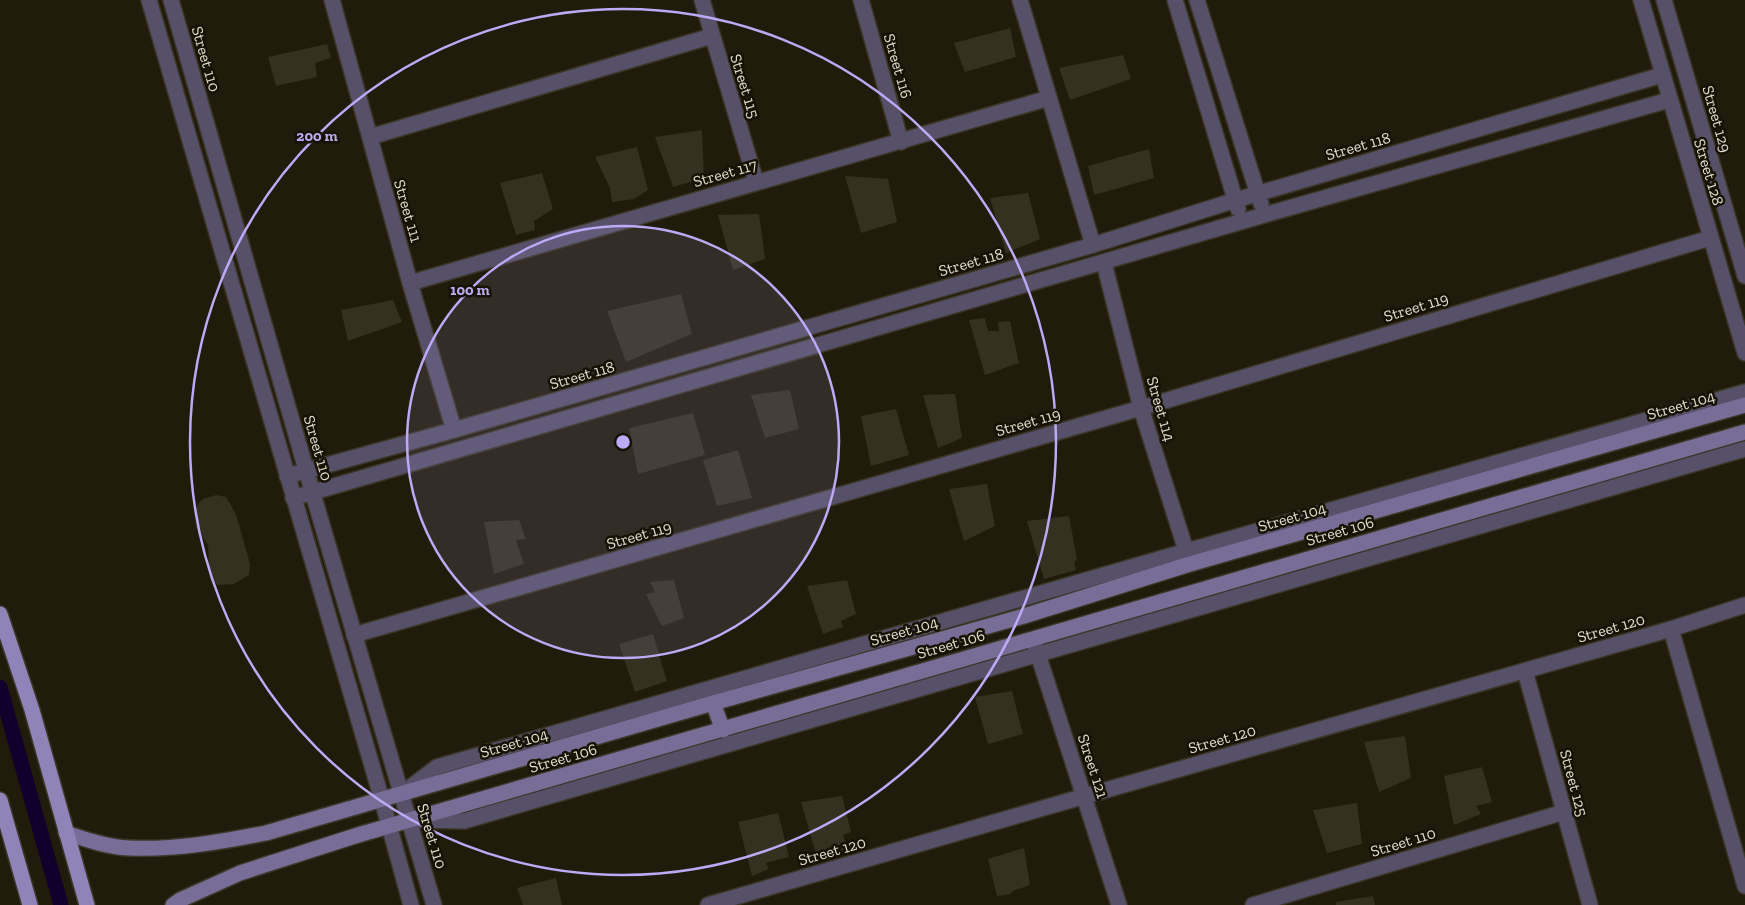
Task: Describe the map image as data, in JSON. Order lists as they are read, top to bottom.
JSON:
{
  "streets": {
    "street": [
      "Street 110",
      "Street 116",
      "Street 115",
      "Street 129",
      "Street 118",
      "Street 128",
      "Street 117",
      "Street 111",
      "Street 119",
      "Street 104",
      "Street 114",
      "Street 106",
      "Street 120",
      "Street 121",
      "Street 125"
    ]
  },
  "crossings": [
    ["Street 110", "Street 118"],
    ["Street 110", "Street 119"],
    ["Street 110", "Street 104"],
    ["Street 110", "Street 106"],
    ["Street 110", "Street 125"],
    ["Street 116", "Street 117"],
    ["Street 115", "Street 117"],
    ["Street 118", "Street 128"],
    ["Street 118", "Street 111"],
    ["Street 128", "Street 119"],
    ["Street 117", "Street 111"],
    ["Street 119", "Street 114"],
    ["Street 104", "Street 114"],
    ["Street 106", "Street 121"],
    ["Street 120", "Street 121"],
    ["Street 120", "Street 125"]
  ],
  "rings": ["200 m", "100 m"]
}
